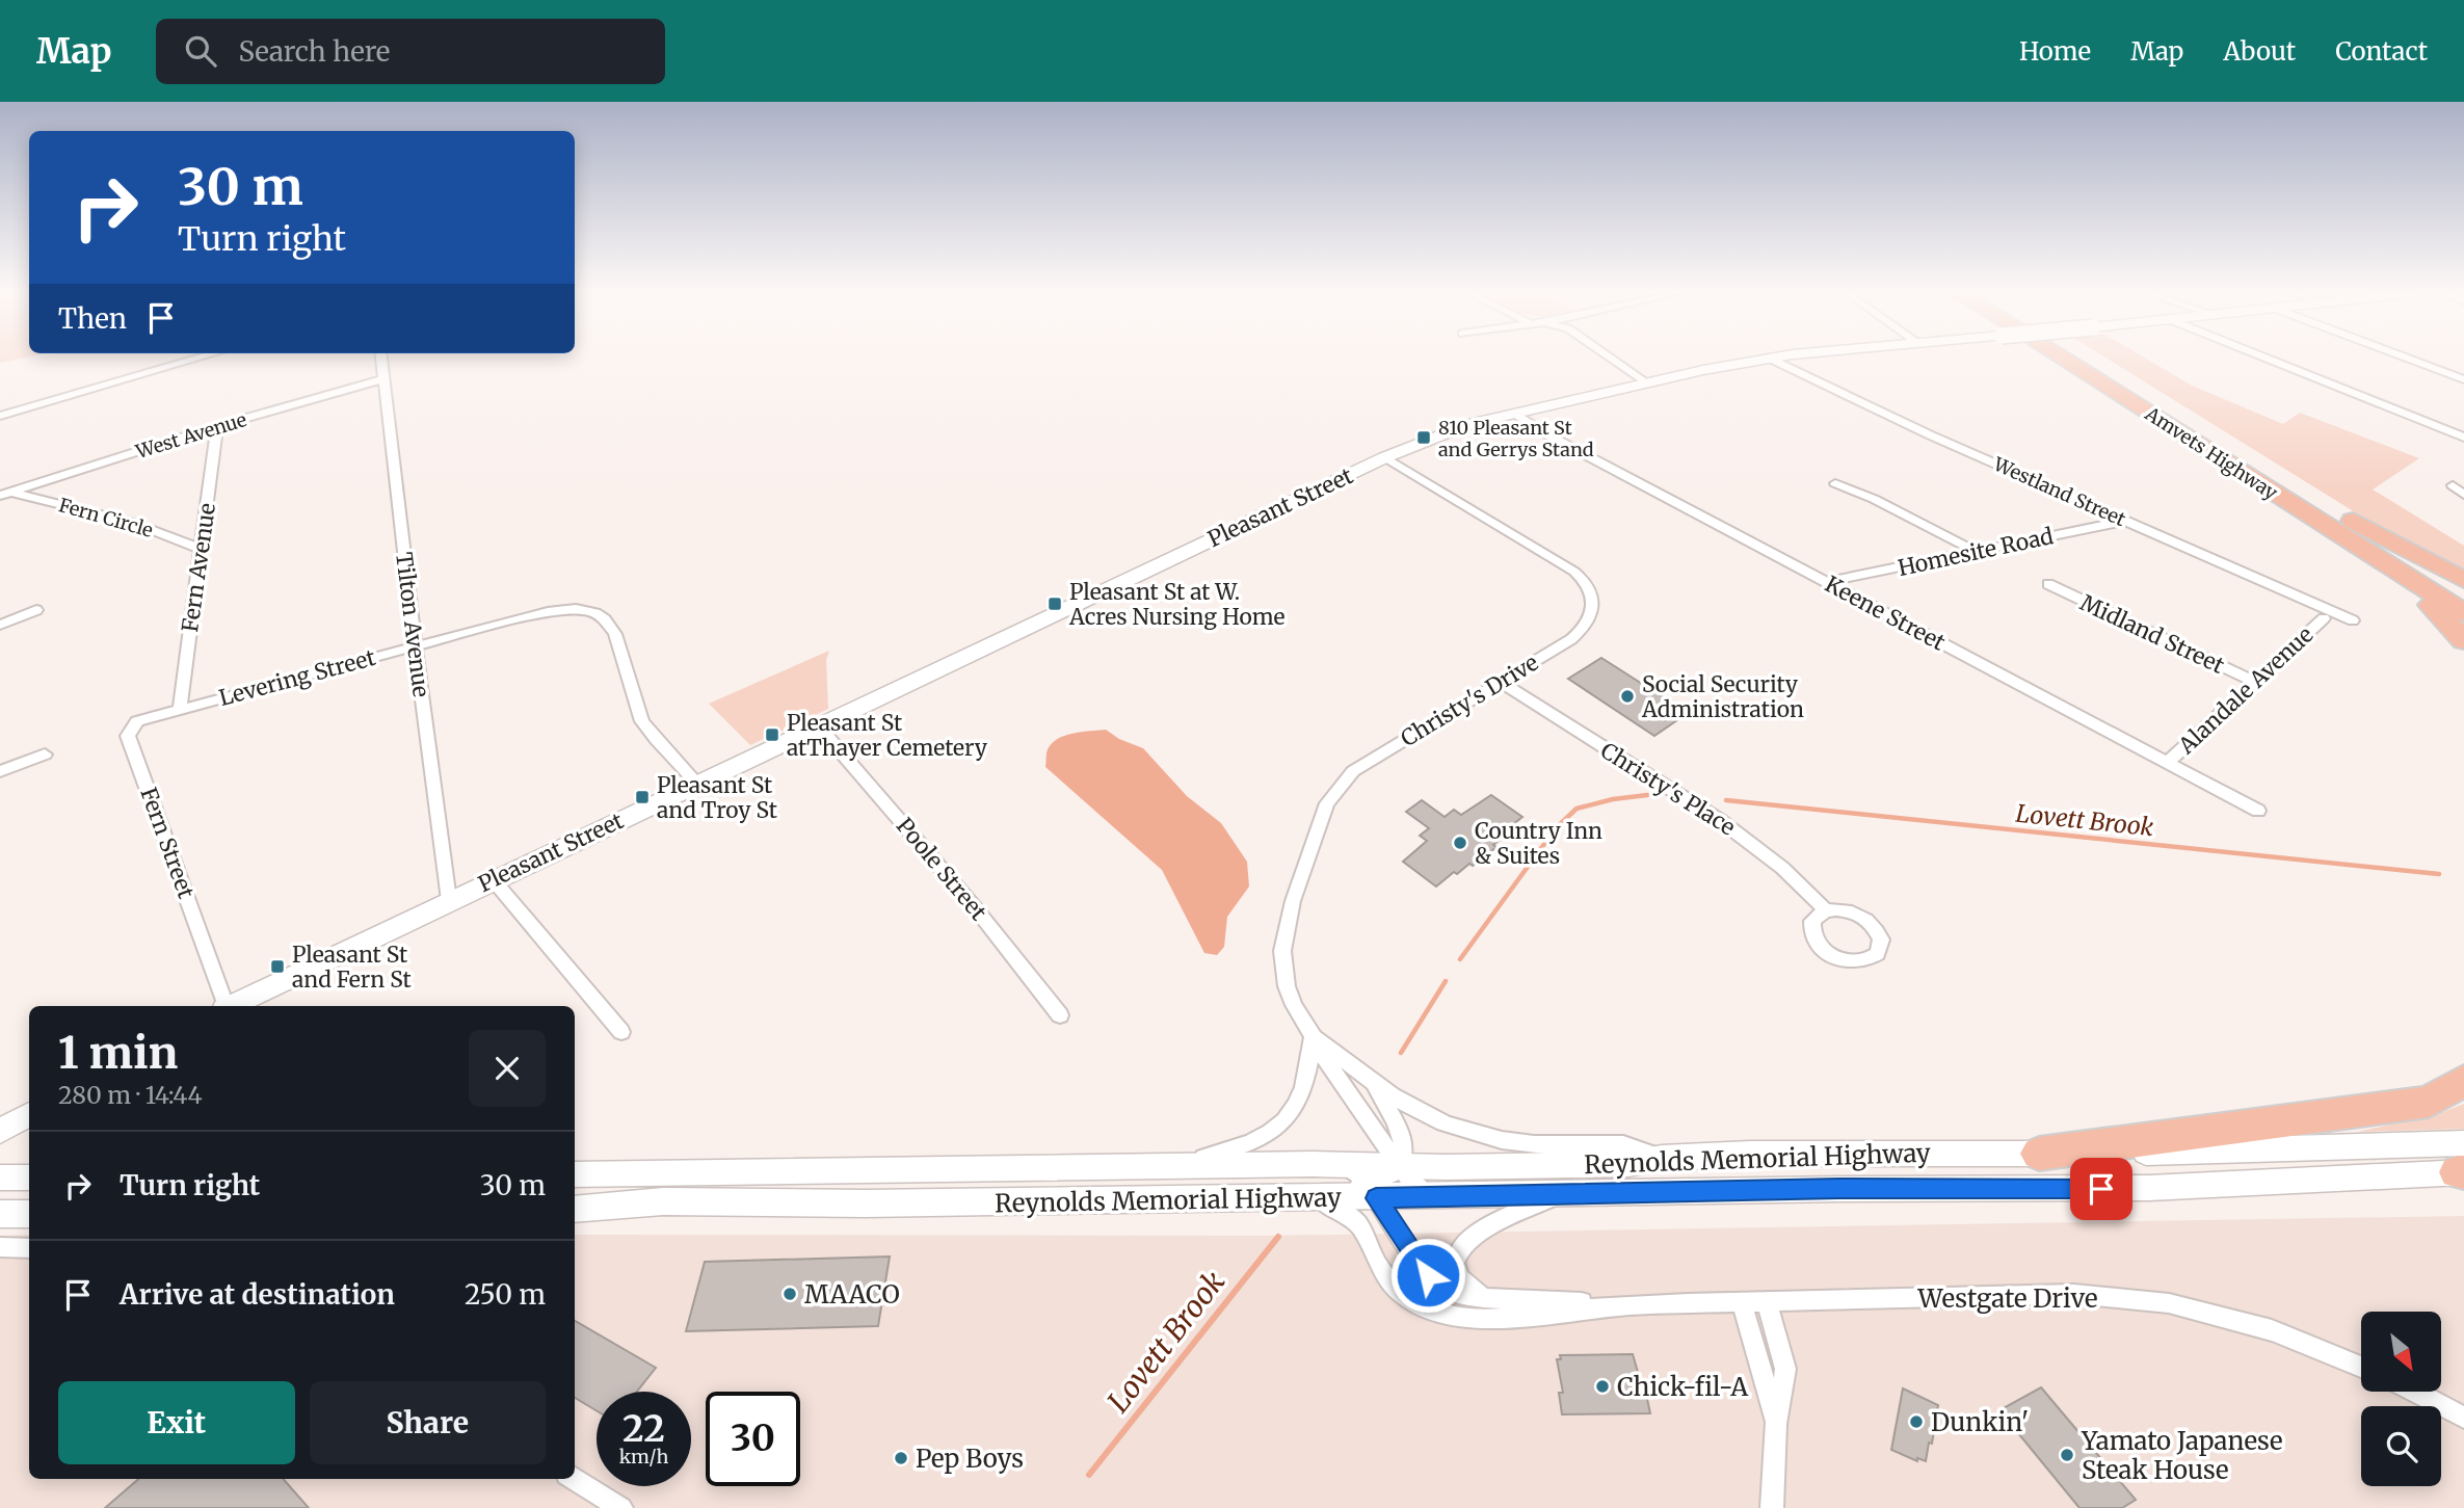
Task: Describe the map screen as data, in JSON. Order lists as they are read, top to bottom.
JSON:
{
  "streets": {
    "highway": ["Amvets Highway"],
    "main road": ["Pleasant Street", "Reynolds Memorial Highway"],
    "street": [
      "West Avenue",
      "Westland Street",
      "Fern Circle",
      "Homesite Road",
      "Fern Avenue",
      "Keene Street",
      "Tilton Avenue",
      "Midland Street",
      "Levering Street",
      "Alandale Avenue",
      "Christy's Drive",
      "Christy's Place",
      "Fern Street",
      "Poole Street",
      "Westgate Drive"
    ]
  },
  "crossings": [
    ["West Avenue", "Fern Circle"],
    ["West Avenue", "Fern Avenue"],
    ["West Avenue", "Tilton Avenue"],
    ["Westland Street", "Pleasant Street"],
    ["Westland Street", "Homesite Road"],
    ["Pleasant Street", "Keene Street"],
    ["Pleasant Street", "Tilton Avenue"],
    ["Pleasant Street", "Levering Street"],
    ["Pleasant Street", "Christy's Drive"],
    ["Pleasant Street", "Poole Street"],
    ["Fern Circle", "Fern Avenue"],
    ["Homesite Road", "Keene Street"],
    ["Fern Avenue", "Levering Street"],
    ["Fern Avenue", "Fern Street"],
    ["Keene Street", "Alandale Avenue"],
    ["Tilton Avenue", "Levering Street"],
    ["Midland Street", "Alandale Avenue"],
    ["Levering Street", "Fern Street"],
    ["Christy's Drive", "Christy's Place"],
    ["Christy's Drive", "Reynolds Memorial Highway"],
    ["Reynolds Memorial Highway", "Westgate Drive"]
  ],
  "water": ["Lovett Brook"],
  "places": {
    "transit": [
      "810 Pleasant St and Gerrys Stand",
      "Pleasant St at W. Acres Nursing Home",
      "Pleasant St atThayer Cemetery",
      "Pleasant St and Troy St",
      "Pleasant St and Fern St"
    ],
    "other": [
      "Social Security Administration",
      "Country Inn & Suites",
      "MAACO",
      "Chick-fil-A",
      "Dunkin'",
      "Yamato Japanese Steak House",
      "Pep Boys"
    ]
  },
  "north": "bottom right",
  "page": {
    "header": "Map",
    "search": "Search here",
    "nav": [
      "Home",
      "Map",
      "About",
      "Contact"
    ],
    "turn": ["30 m", "Turn right"],
    "then": "Then",
    "heading": ["1 min", "280 m · 14:44"],
    "list": [
      {
        "name": "Turn right",
        "value": "30 m"
      },
      {
        "name": "Arrive at destination",
        "value": "250 m"
      }
    ],
    "buttons": ["Exit", "Share"],
    "speed": "22 km/h",
    "limit": "30"
  }
}
